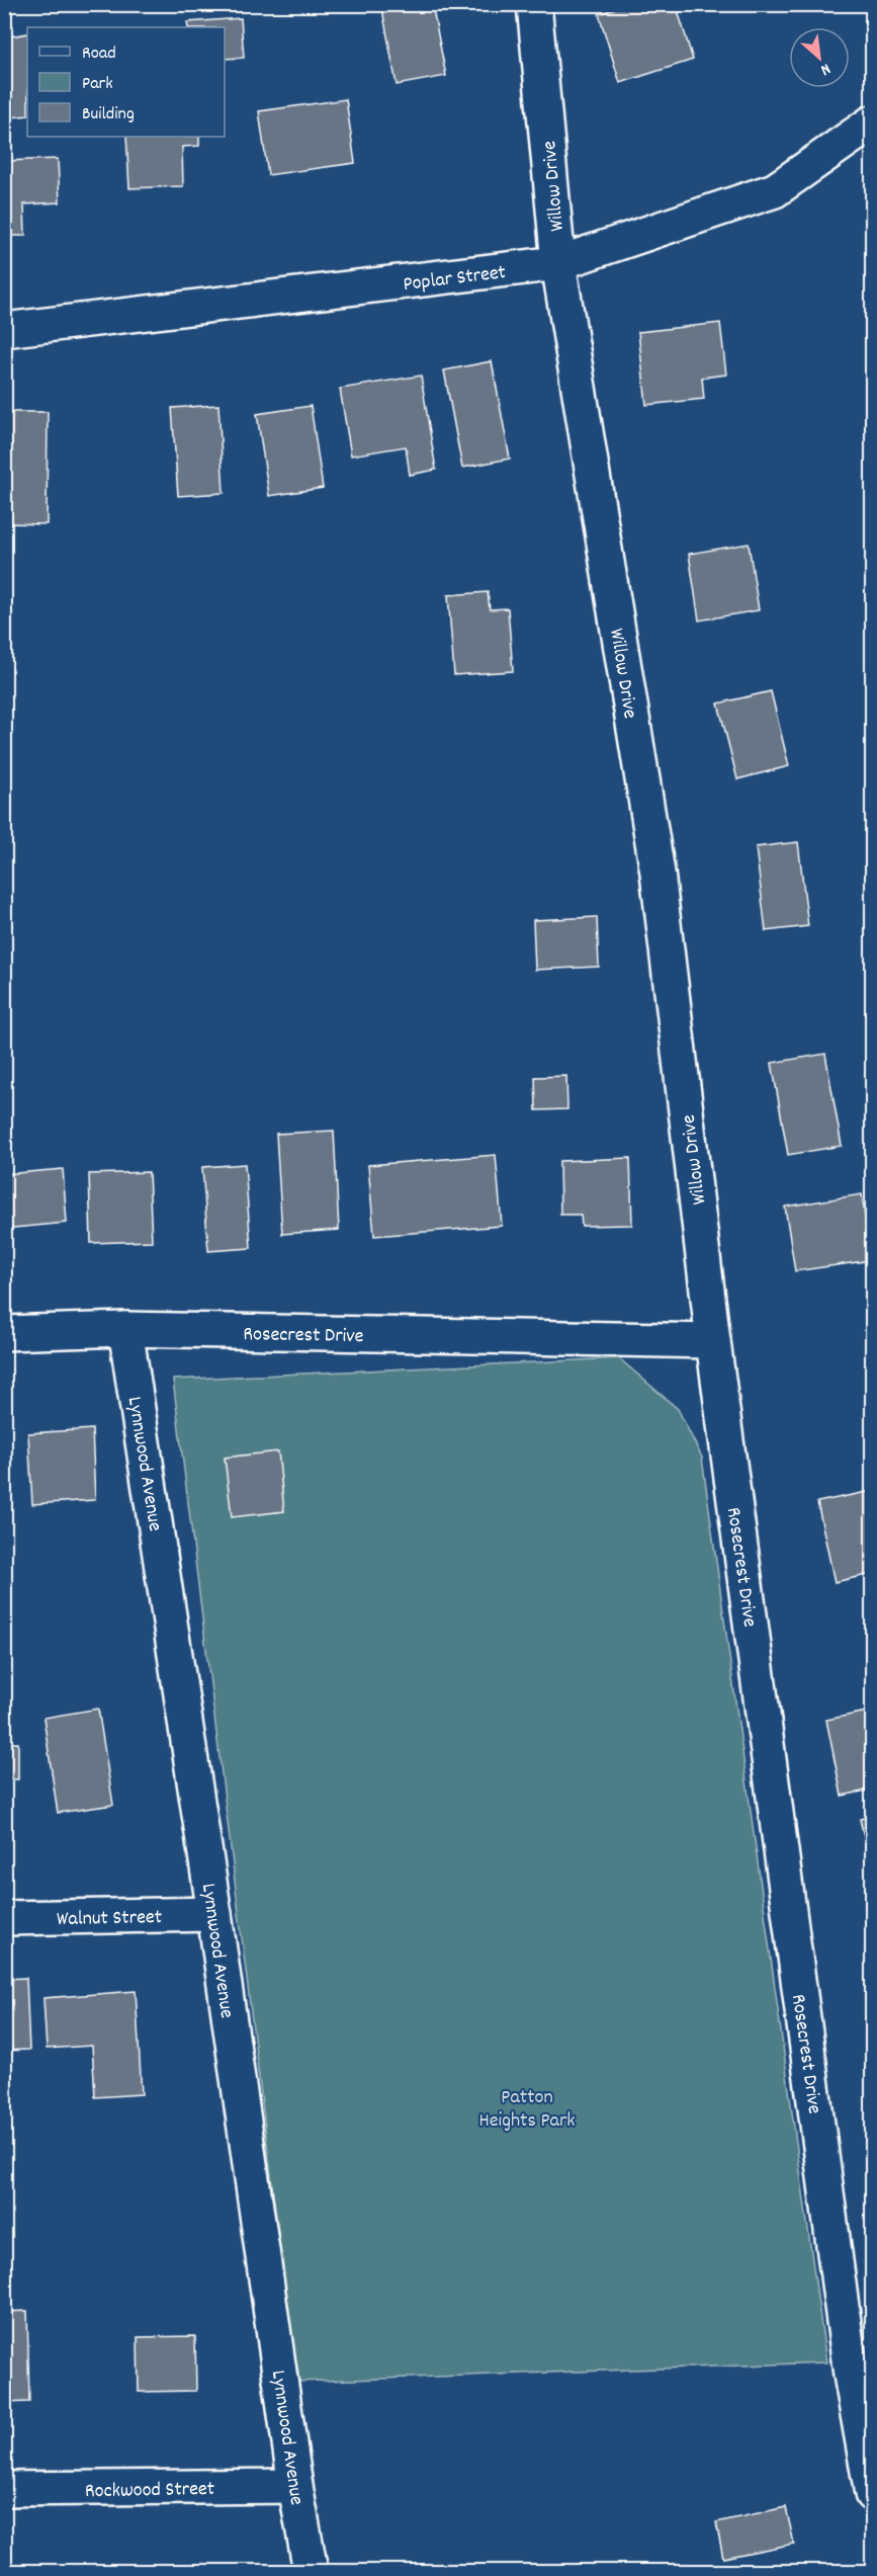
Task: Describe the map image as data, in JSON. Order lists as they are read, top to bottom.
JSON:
{
  "streets": {
    "street": [
      "Willow Drive",
      "Poplar Street",
      "Rosecrest Drive",
      "Lynnwood Avenue",
      "Walnut Street",
      "Rockwood Street"
    ]
  },
  "crossings": [
    ["Willow Drive", "Poplar Street"],
    ["Willow Drive", "Rosecrest Drive"],
    ["Rosecrest Drive", "Lynnwood Avenue"],
    ["Lynnwood Avenue", "Walnut Street"],
    ["Lynnwood Avenue", "Rockwood Street"]
  ],
  "parks": ["Patton Heights Park"],
  "legend": ["Road", "Park", "Building"],
  "north": "bottom right"
}
